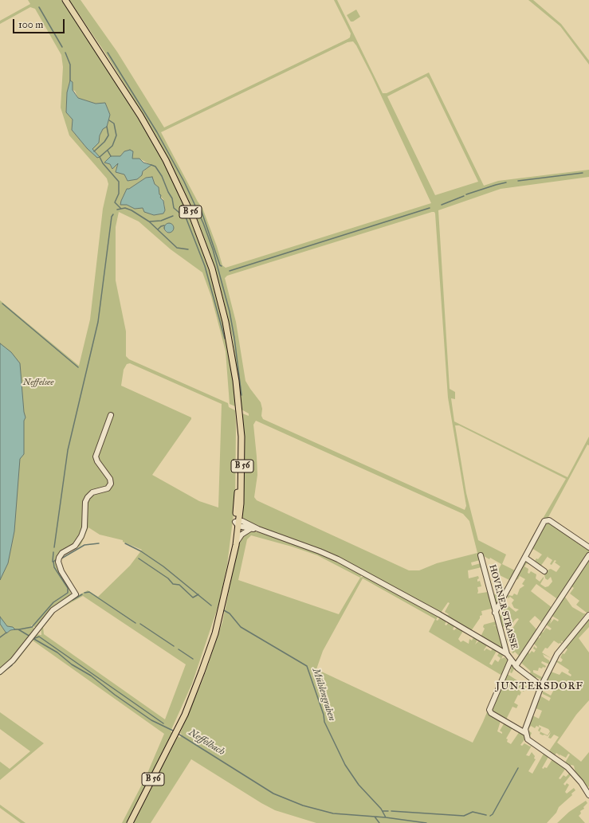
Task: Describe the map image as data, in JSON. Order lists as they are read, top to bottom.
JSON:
{
  "streets": {
    "main road": ["B 56"],
    "street": ["HOVENER STRASSE"]
  },
  "districts": ["JUNTERSDORF"],
  "water": ["Mühlengraben", "Neffelbach"],
  "parks": ["Neffelsee"],
  "scale_bar": "100 m"
}
